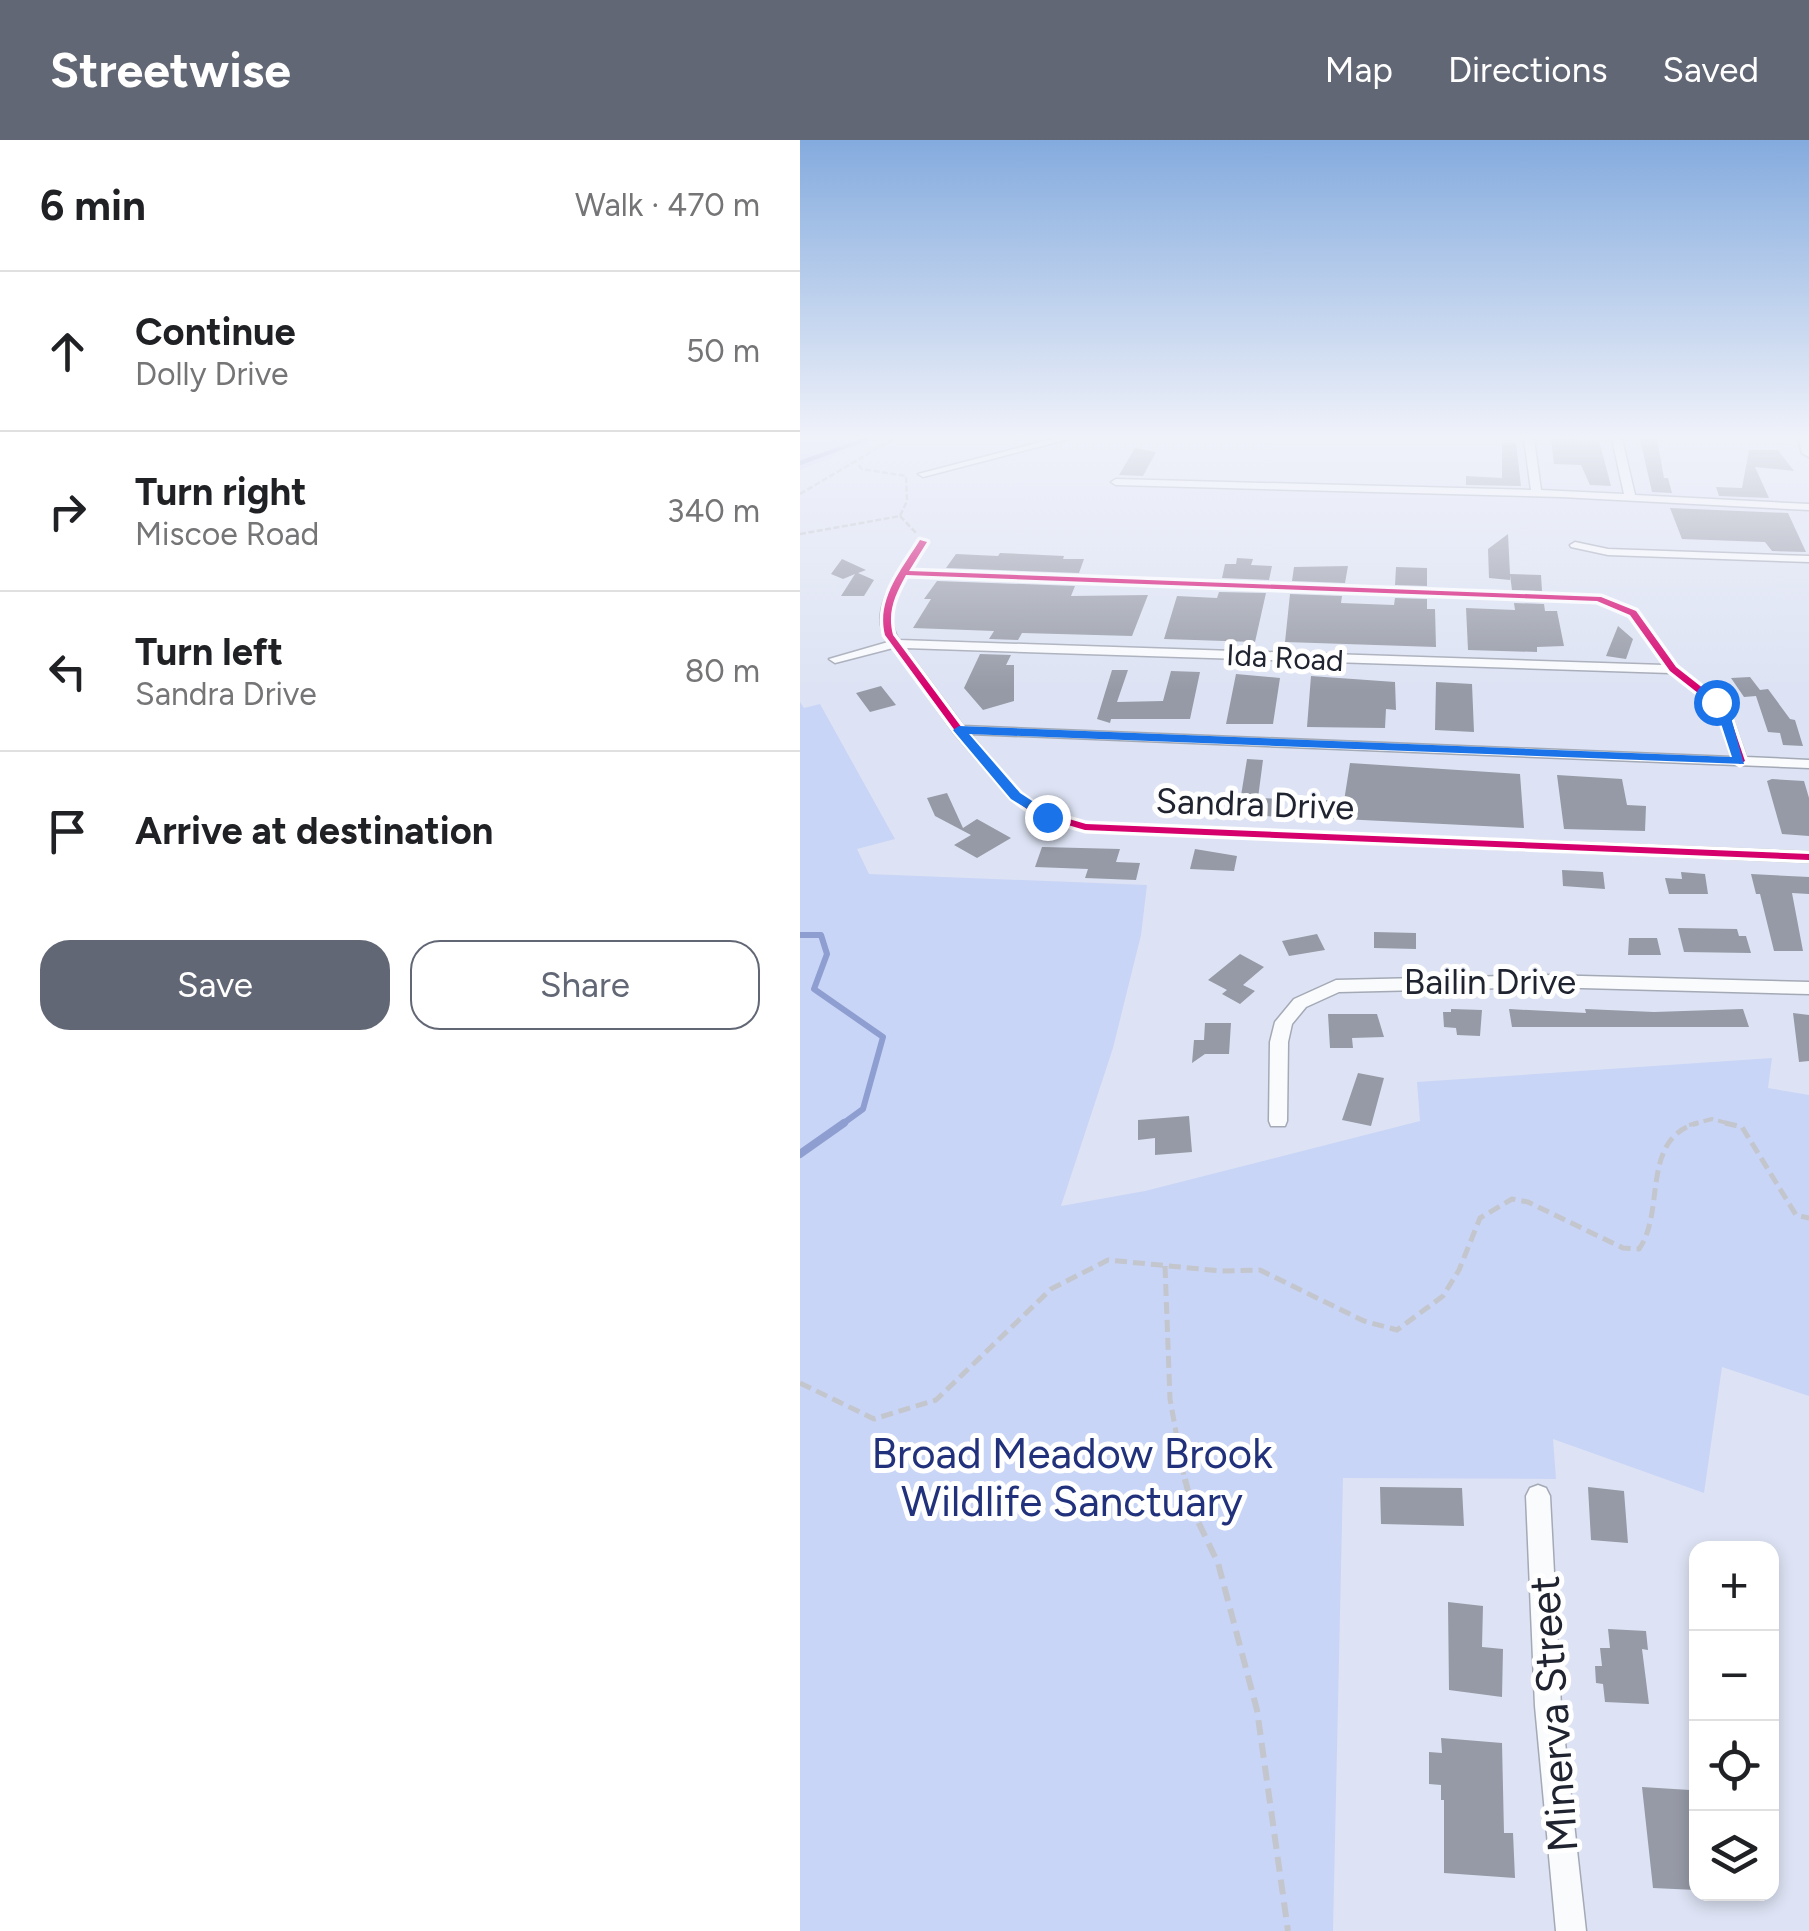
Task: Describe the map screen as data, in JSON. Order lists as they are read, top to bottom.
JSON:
{
  "streets": {
    "street": [
      "Ida Road",
      "Sandra Drive",
      "Bailin Drive",
      "Minerva Street"
    ]
  },
  "crossings": [
    ["Ida Road", "Sandra Drive"]
  ],
  "parks": ["Broad Meadow Brook Wildlife Sanctuary"],
  "page": {
    "header": "Streetwise",
    "nav": ["Map", "Directions", "Saved"],
    "heading": ["6 min", "Walk · 470 m"],
    "list": [
      ["Continue", "Dolly Drive", "50 m"],
      ["Turn right", "Miscoe Road", "340 m"],
      ["Turn left", "Sandra Drive", "80 m"],
      "Arrive at destination"
    ],
    "buttons": ["Save", "Share"],
    "map_buttons": ["+", "−"]
  }
}
